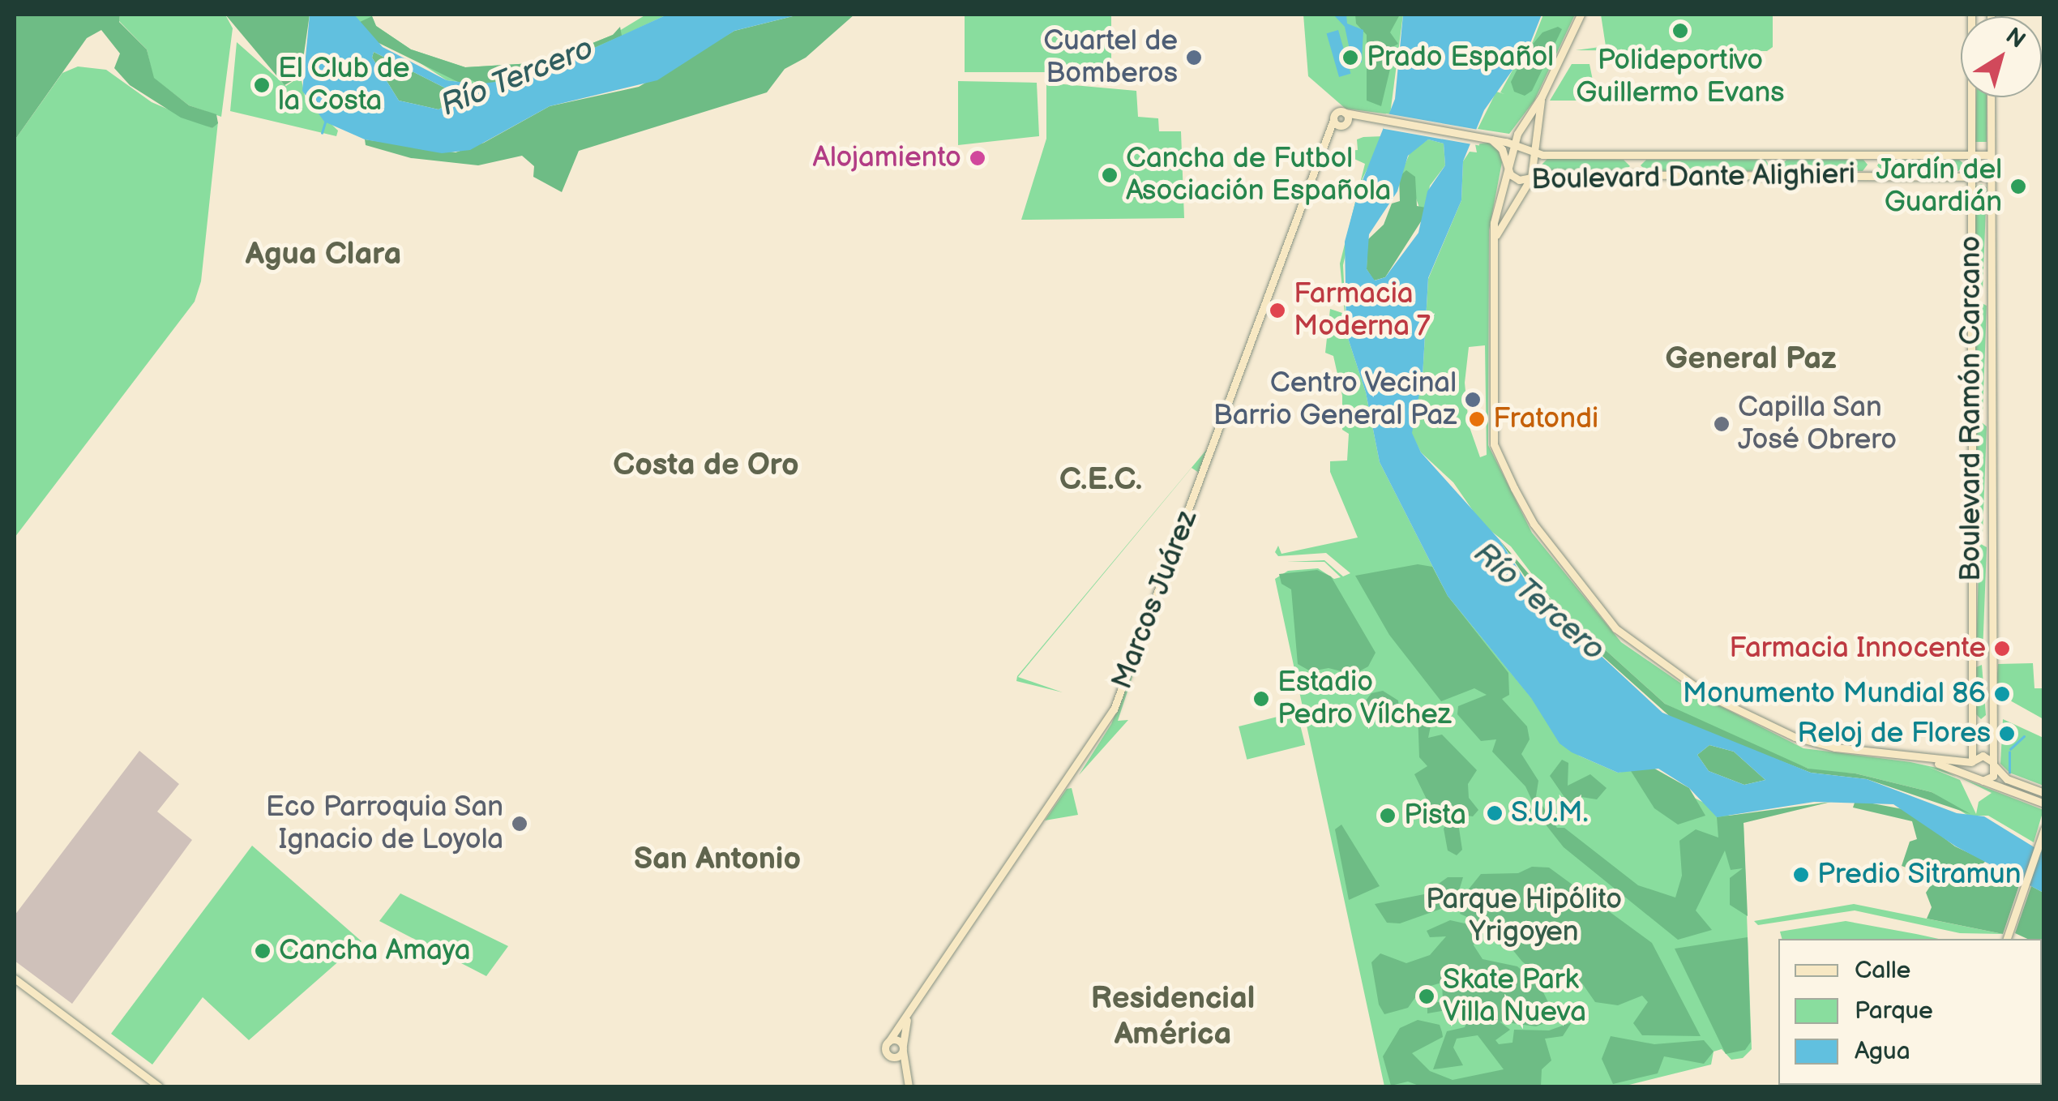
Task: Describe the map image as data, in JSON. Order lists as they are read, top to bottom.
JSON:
{
  "streets": {
    "main road": ["Boulevard Dante Alighieri", "Boulevard Ramón Carcano", "Marcos Juárez"]
  },
  "crossings": [
    ["Boulevard Dante Alighieri", "Boulevard Ramón Carcano"]
  ],
  "districts": [
    "Agua Clara",
    "General Paz",
    "Costa de Oro",
    "C.E.C.",
    "San Antonio",
    "Residencial América"
  ],
  "water": ["Río Tercero"],
  "parks": ["Parque Hipólito Yrigoyen"],
  "places": [
    "Polideportivo Guillermo Evans",
    "Cuartel de Bomberos",
    "Prado Español",
    "El Club de la Costa",
    "Alojamiento",
    "Cancha de Futbol Asociación Española",
    "Jardín del Guardián",
    "Farmacia Moderna 7",
    "Centro Vecinal Barrio General Paz",
    "Fratondi",
    "Capilla San José Obrero",
    "Farmacia Innocente",
    "Monumento Mundial 86",
    "Estadio Pedro Vílchez",
    "Reloj de Flores",
    "S.U.M.",
    "Pista",
    "Eco Parroquia San Ignacio de Loyola",
    "Predio Sitramun",
    "Cancha Amaya",
    "Skate Park Villa Nueva"
  ],
  "legend": ["Calle", "Parque", "Agua"],
  "north": "top right"
}
